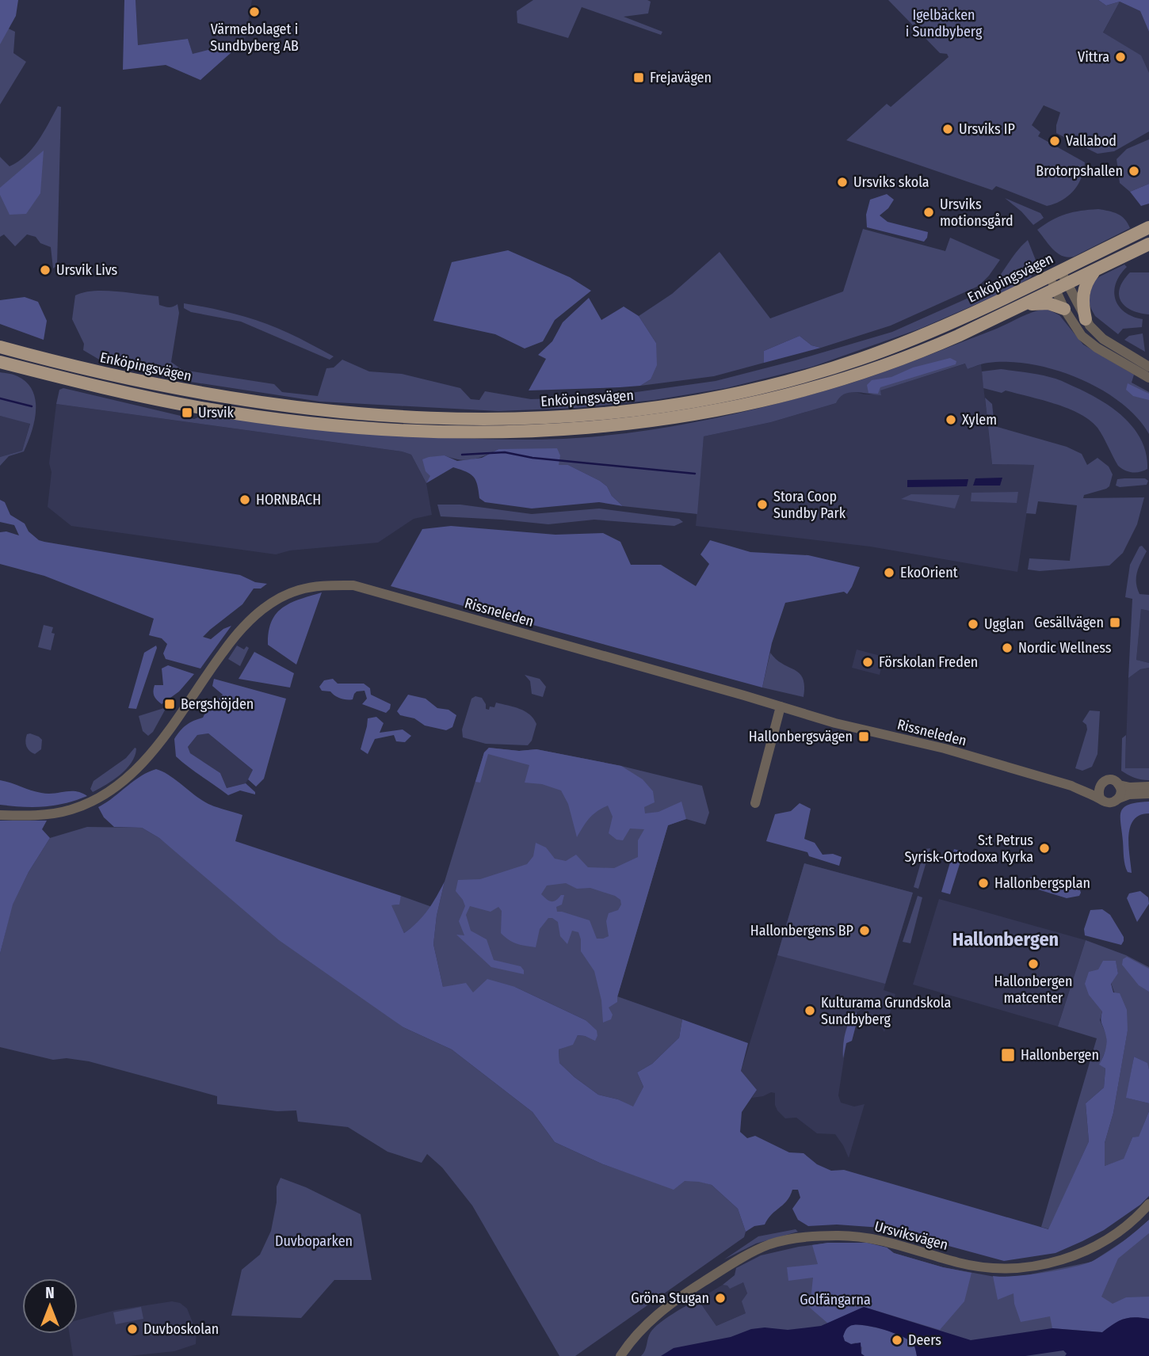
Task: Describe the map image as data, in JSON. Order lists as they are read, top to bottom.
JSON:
{
  "streets": {
    "main road": ["Enköpingsvägen"],
    "street": ["Rissneleden", "Ursviksvägen"]
  },
  "districts": ["Hallonbergen"],
  "parks": ["Igelbäcken i Sundbyberg", "Duvboparken", "Golfängarna"],
  "places": {
    "other": [
      "Värmebolaget i Sundbyberg AB",
      "Vittra",
      "Ursviks IP",
      "Vallabod",
      "Brotorpshallen",
      "Ursviks skola",
      "Ursviks motionsgård",
      "Ursvik Livs",
      "Xylem",
      "HORNBACH",
      "Stora Coop Sundby Park",
      "EkoOrient",
      "Ugglan",
      "Nordic Wellness",
      "Förskolan Freden",
      "S:t Petrus Syrisk-Ortodoxa Kyrka",
      "Hallonbergsplan",
      "Hallonbergens BP",
      "Hallonbergen matcenter",
      "Kulturama Grundskola Sundbyberg",
      "Gröna Stugan",
      "Duvboskolan",
      "Deers"
    ],
    "transit": [
      "Frejavägen",
      "Ursvik",
      "Gesällvägen",
      "Bergshöjden",
      "Hallonbergsvägen",
      "Hallonbergen"
    ]
  },
  "north": "top"
}
